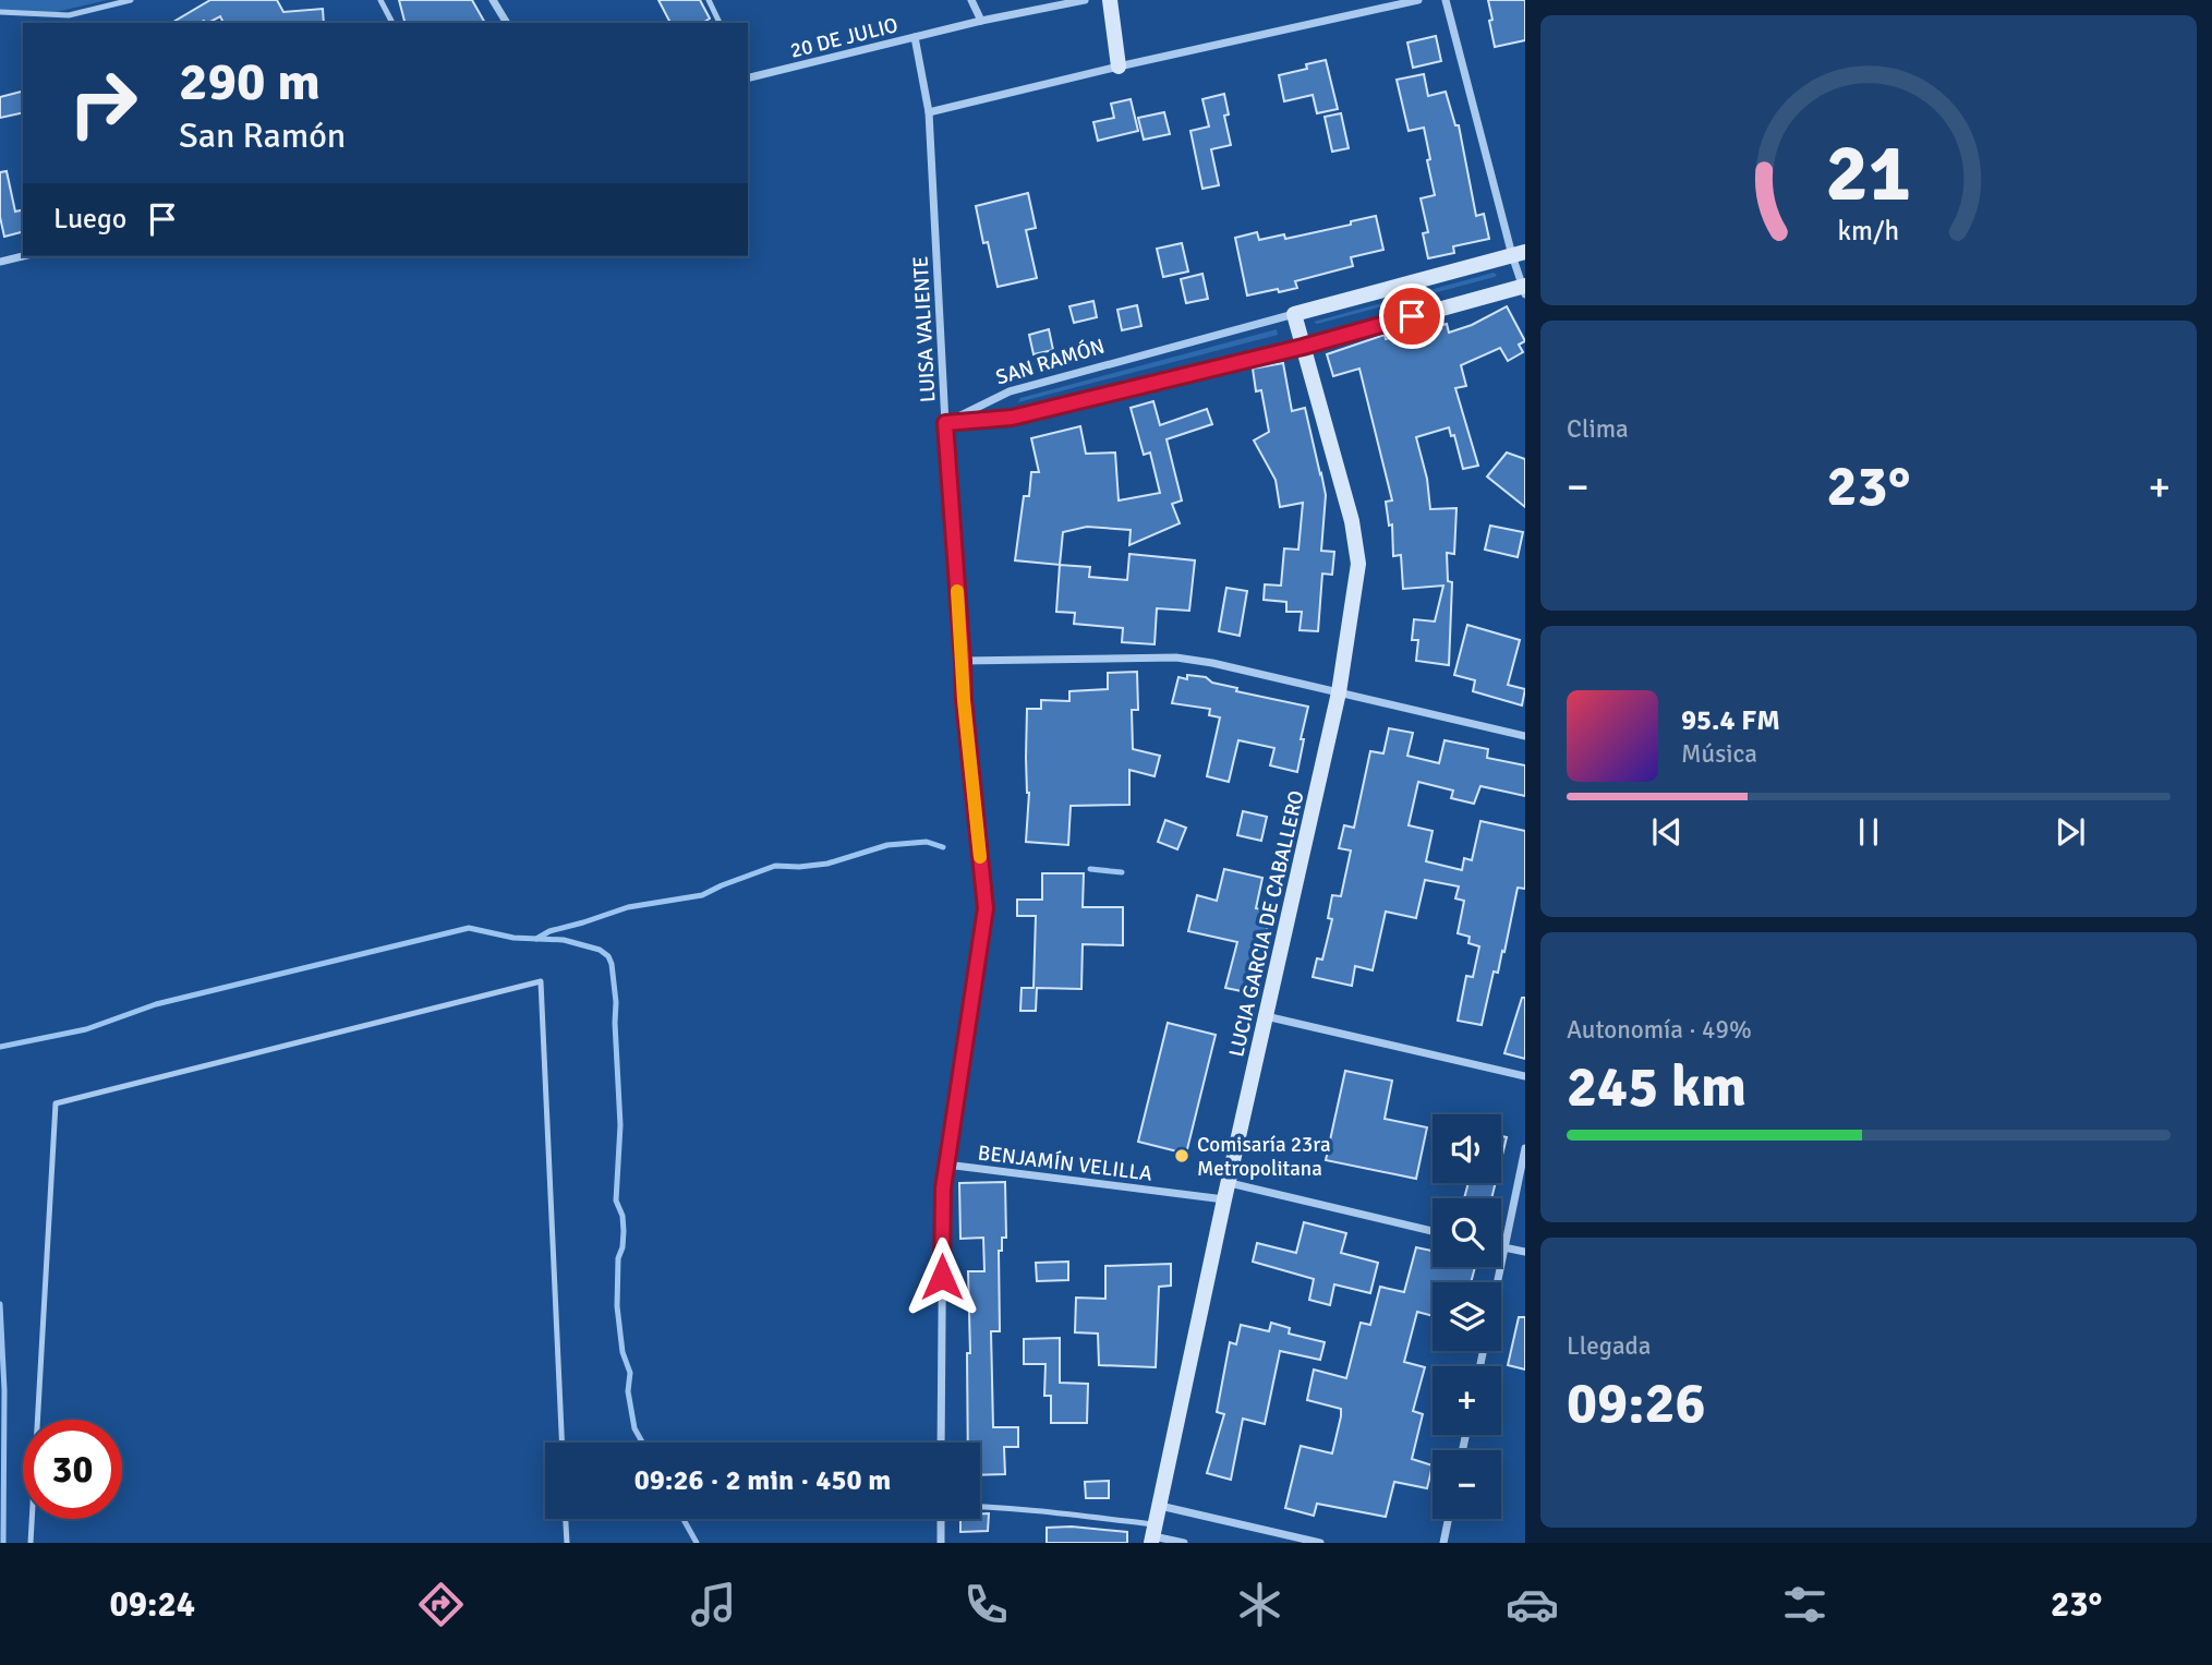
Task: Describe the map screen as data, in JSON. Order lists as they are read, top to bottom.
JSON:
{
  "streets": {
    "street": [
      "20 DE JULIO",
      "LUISA VALIENTE",
      "SAN RAMÓN",
      "LUCIA GARCIA DE CABALLERO",
      "BENJAMÍN VELILLA"
    ]
  },
  "crossings": [
    ["20 DE JULIO", "LUISA VALIENTE"],
    ["LUISA VALIENTE", "SAN RAMÓN"],
    ["LUISA VALIENTE", "BENJAMÍN VELILLA"],
    ["SAN RAMÓN", "LUCIA GARCIA DE CABALLERO"],
    ["LUCIA GARCIA DE CABALLERO", "BENJAMÍN VELILLA"]
  ],
  "places": ["Comisaría 23ra Metropolitana"],
  "page": {
    "turn": ["290 m", "San Ramón"],
    "then": "Luego",
    "tile": [
      "Clima",
      ["Autonomía · 49%", "245 km"],
      ["Llegada", "09:26"]
    ],
    "heat": ["−", "23°", "+"],
    "song": ["95.4 FM", "Música"],
    "map_buttons": ["+", "−"],
    "limit": "30",
    "trip": "09:26 · 2 min · 450 m",
    "tabs": ["09:24", "23°"],
    "gauge": ["21", "km/h"]
  }
}
